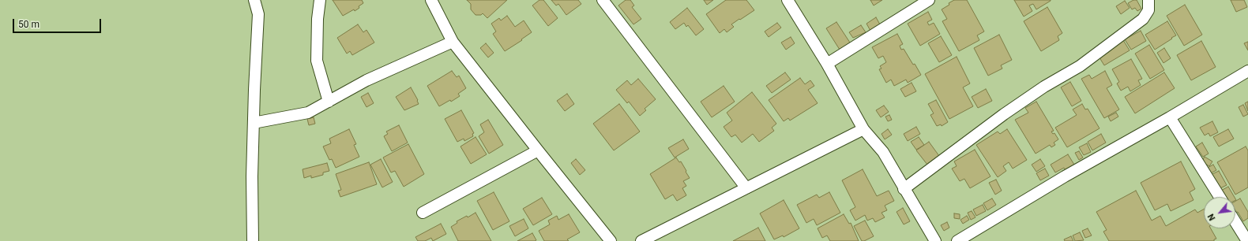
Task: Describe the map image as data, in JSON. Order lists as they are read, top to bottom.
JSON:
{
  "scale_bar": "50 m",
  "north": "bottom left"
}
